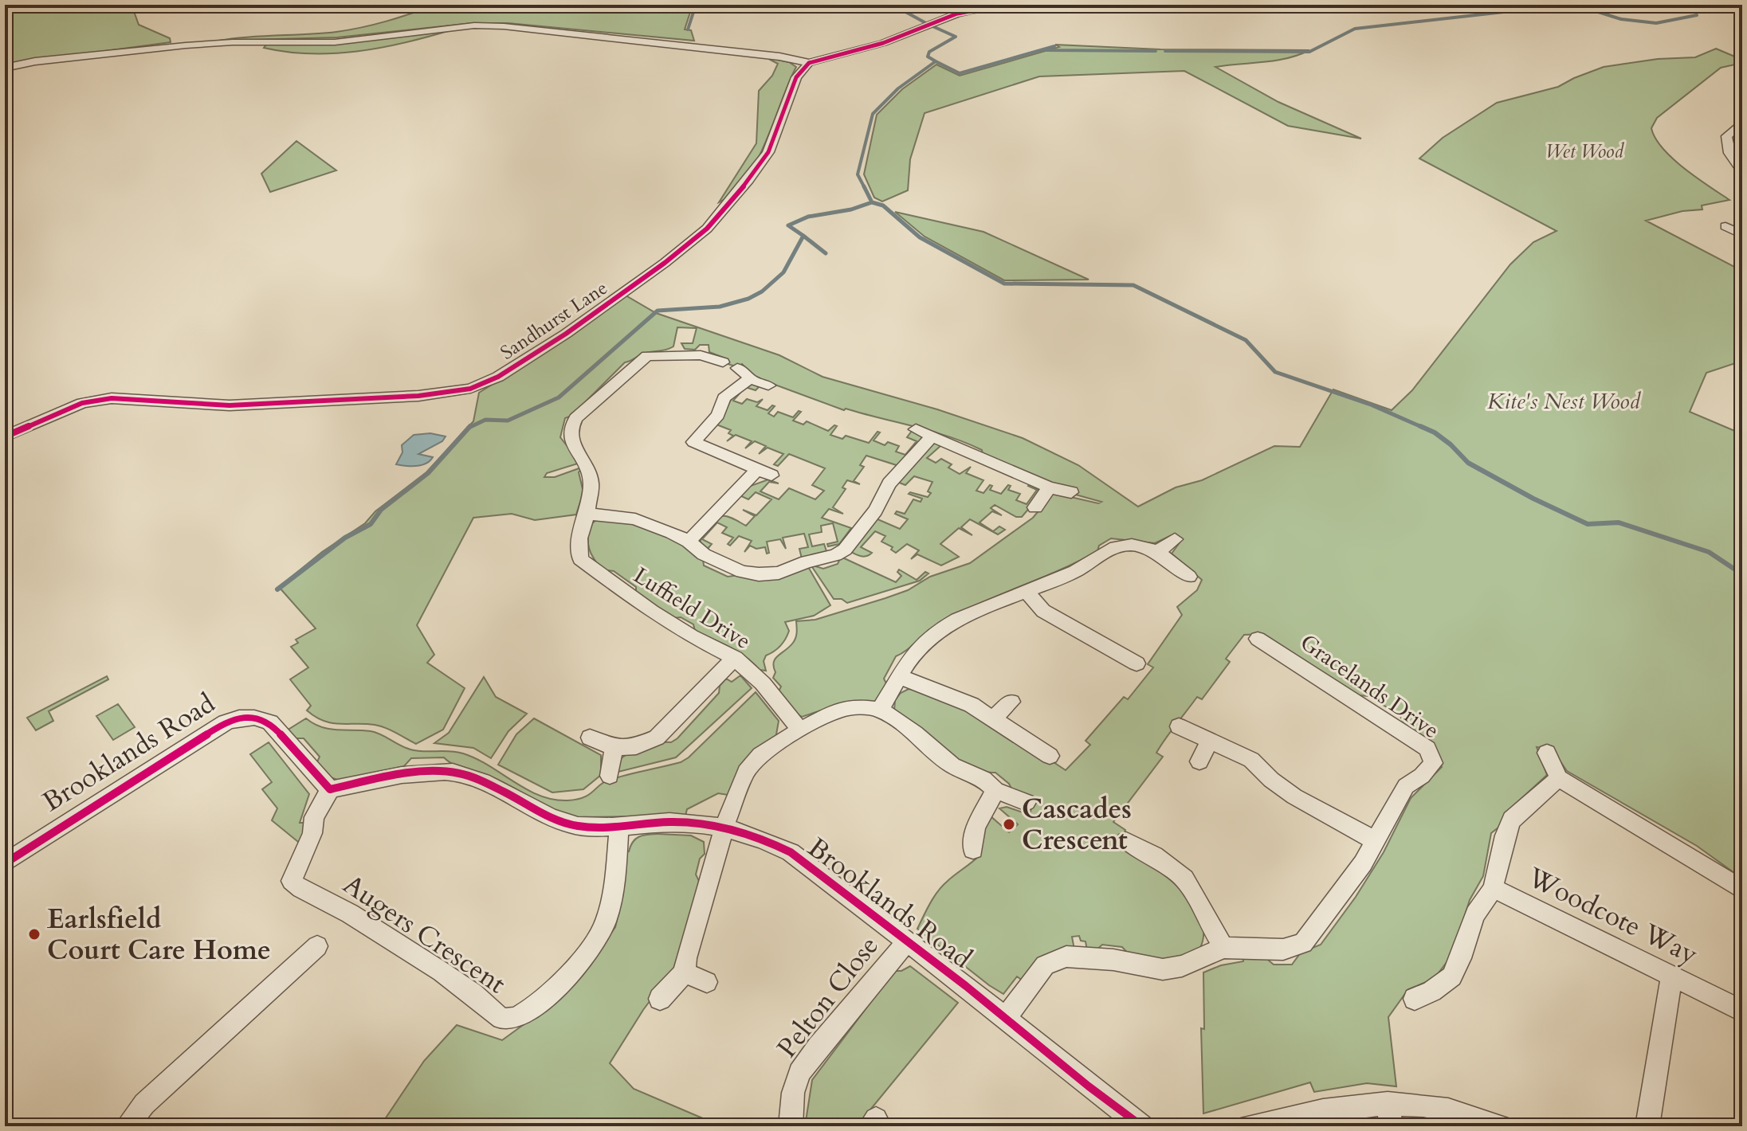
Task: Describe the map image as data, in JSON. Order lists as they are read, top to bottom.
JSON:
{
  "streets": {
    "street": [
      "Sandhurst Lane",
      "Luffield Drive",
      "Gracelands Drive",
      "Brooklands Road",
      "Woodcote Way",
      "Augers Crescent",
      "Pelton Close"
    ]
  },
  "crossings": [
    ["Gracelands Drive", "Brooklands Road"],
    ["Brooklands Road", "Augers Crescent"],
    ["Brooklands Road", "Pelton Close"]
  ],
  "parks": ["Wet Wood", "Kite's Nest Wood"],
  "places": ["Cascades Crescent", "Earlsfield Court Care Home"]
}
